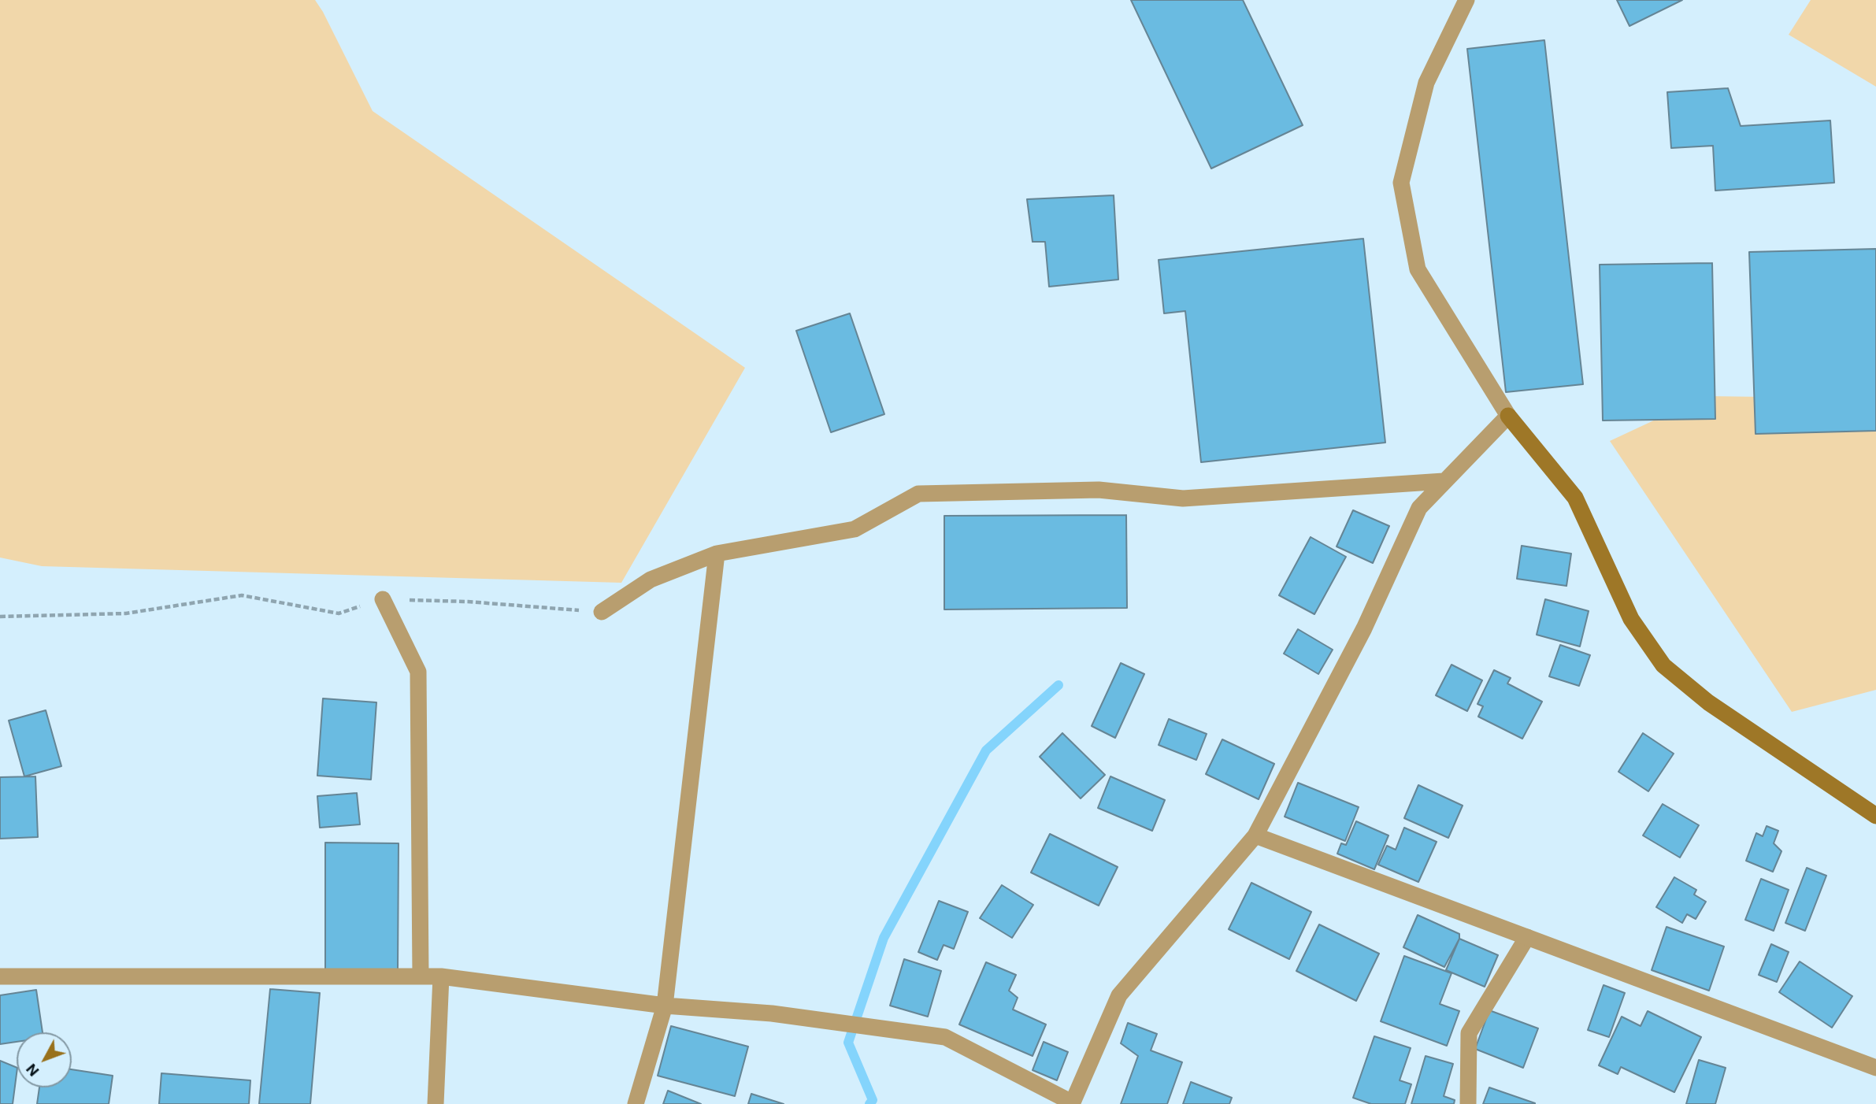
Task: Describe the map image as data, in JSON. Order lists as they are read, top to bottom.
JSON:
{
  "north": "bottom left"
}
